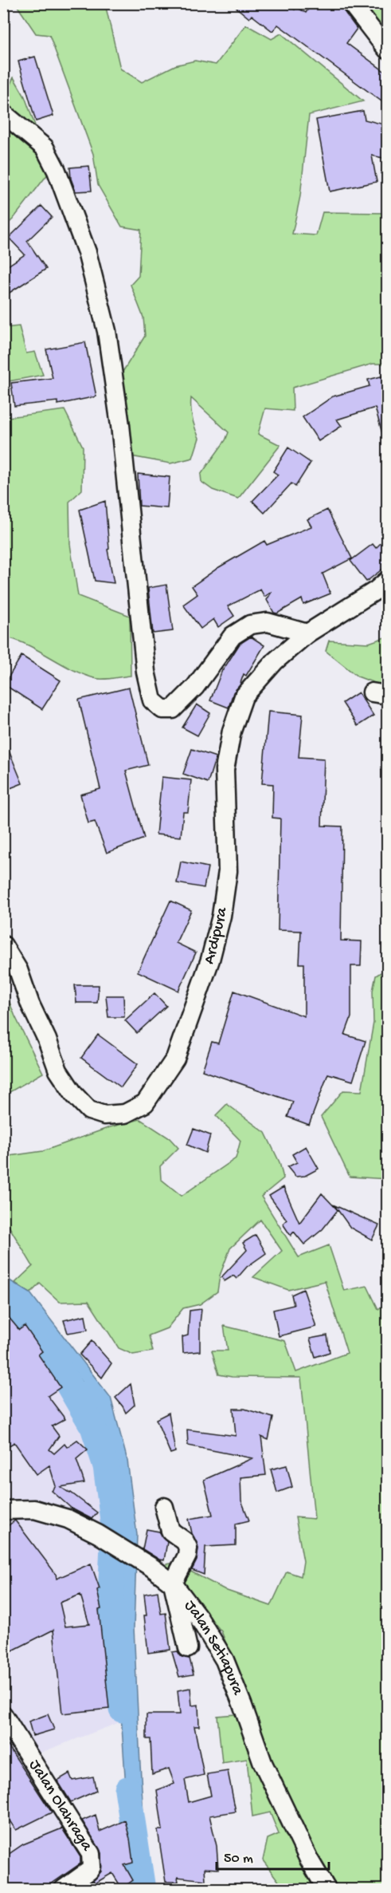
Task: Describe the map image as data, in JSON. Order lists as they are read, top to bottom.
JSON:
{
  "streets": {
    "street": ["Ardipura", "Jalan Setiapura", "Jalan Olahraga"]
  },
  "scale_bar": "50 m"
}
